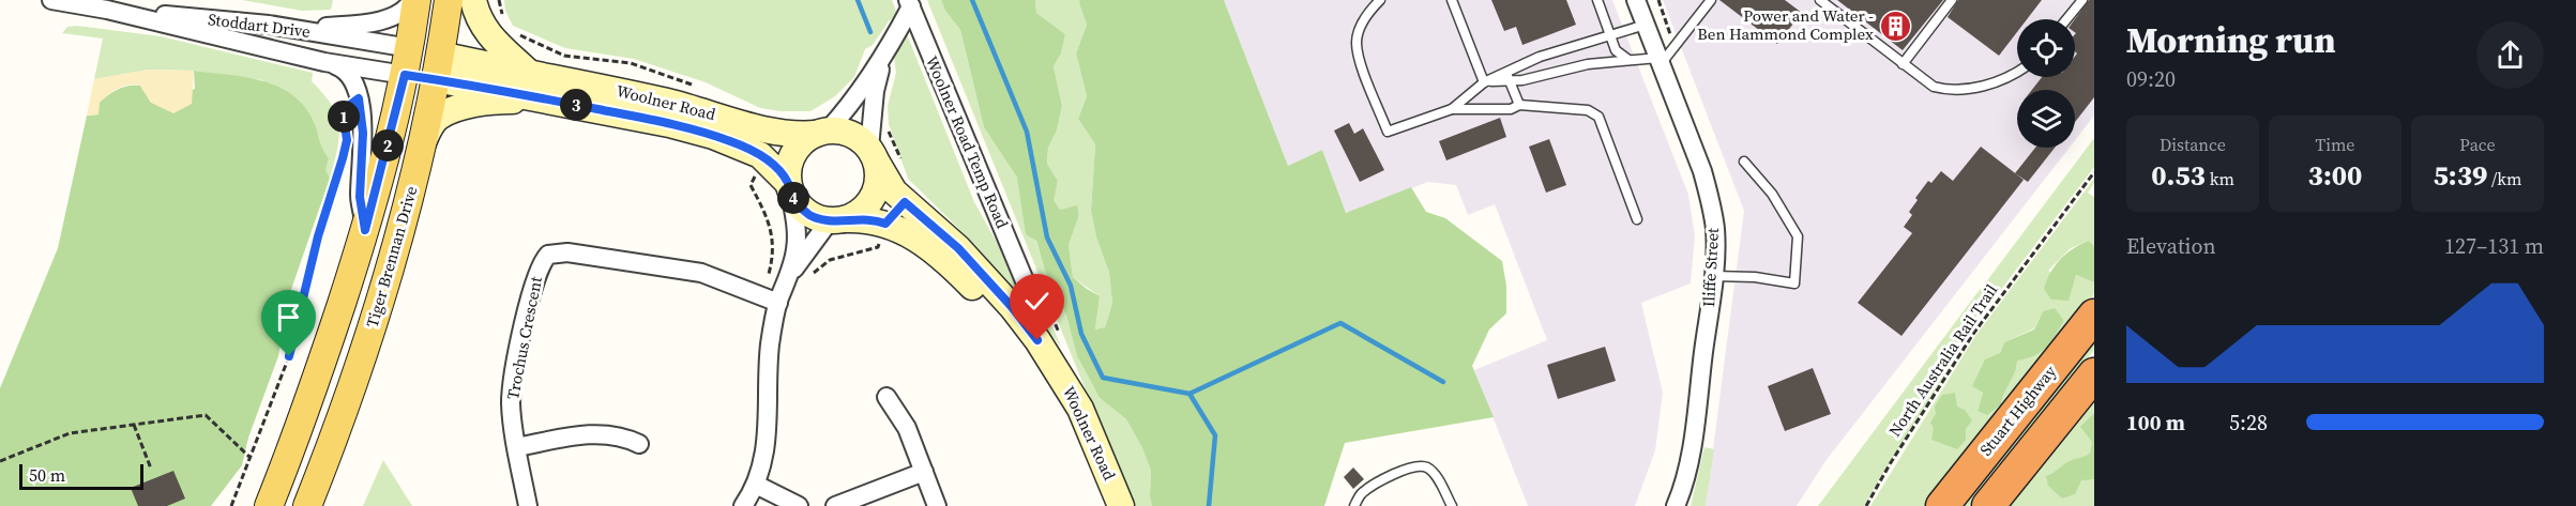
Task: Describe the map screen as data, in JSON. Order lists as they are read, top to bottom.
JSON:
{
  "streets": {
    "highway": ["Stuart Highway"],
    "main road": ["Woolner Road", "Tiger Brennan Drive"],
    "street": [
      "Stoddart Drive",
      "Woolner Road Temp Road",
      "Iliffe Street",
      "Trochus Crescent"
    ],
    "path": ["North Australia Rail Trail"]
  },
  "crossings": [
    ["Stoddart Drive", "Tiger Brennan Drive"],
    ["Woolner Road", "Tiger Brennan Drive"]
  ],
  "places": {
    "building": ["Power and Water - Ben Hammond Complex"]
  },
  "scale_bar": "50 m",
  "page": {
    "heading": ["Morning run", "09:20"],
    "pins": [
      "3",
      "1",
      "2",
      "4"
    ],
    "stats": [
      ["Distance", "0.53 km"],
      ["Time", "3:00"],
      ["Pace", "5:39 /km"]
    ],
    "chart": ["Elevation", "127–131 m"],
    "list": [
      {
        "name": "100 m",
        "note": "5:28"
      }
    ],
    "scale": "50 m"
  }
}
